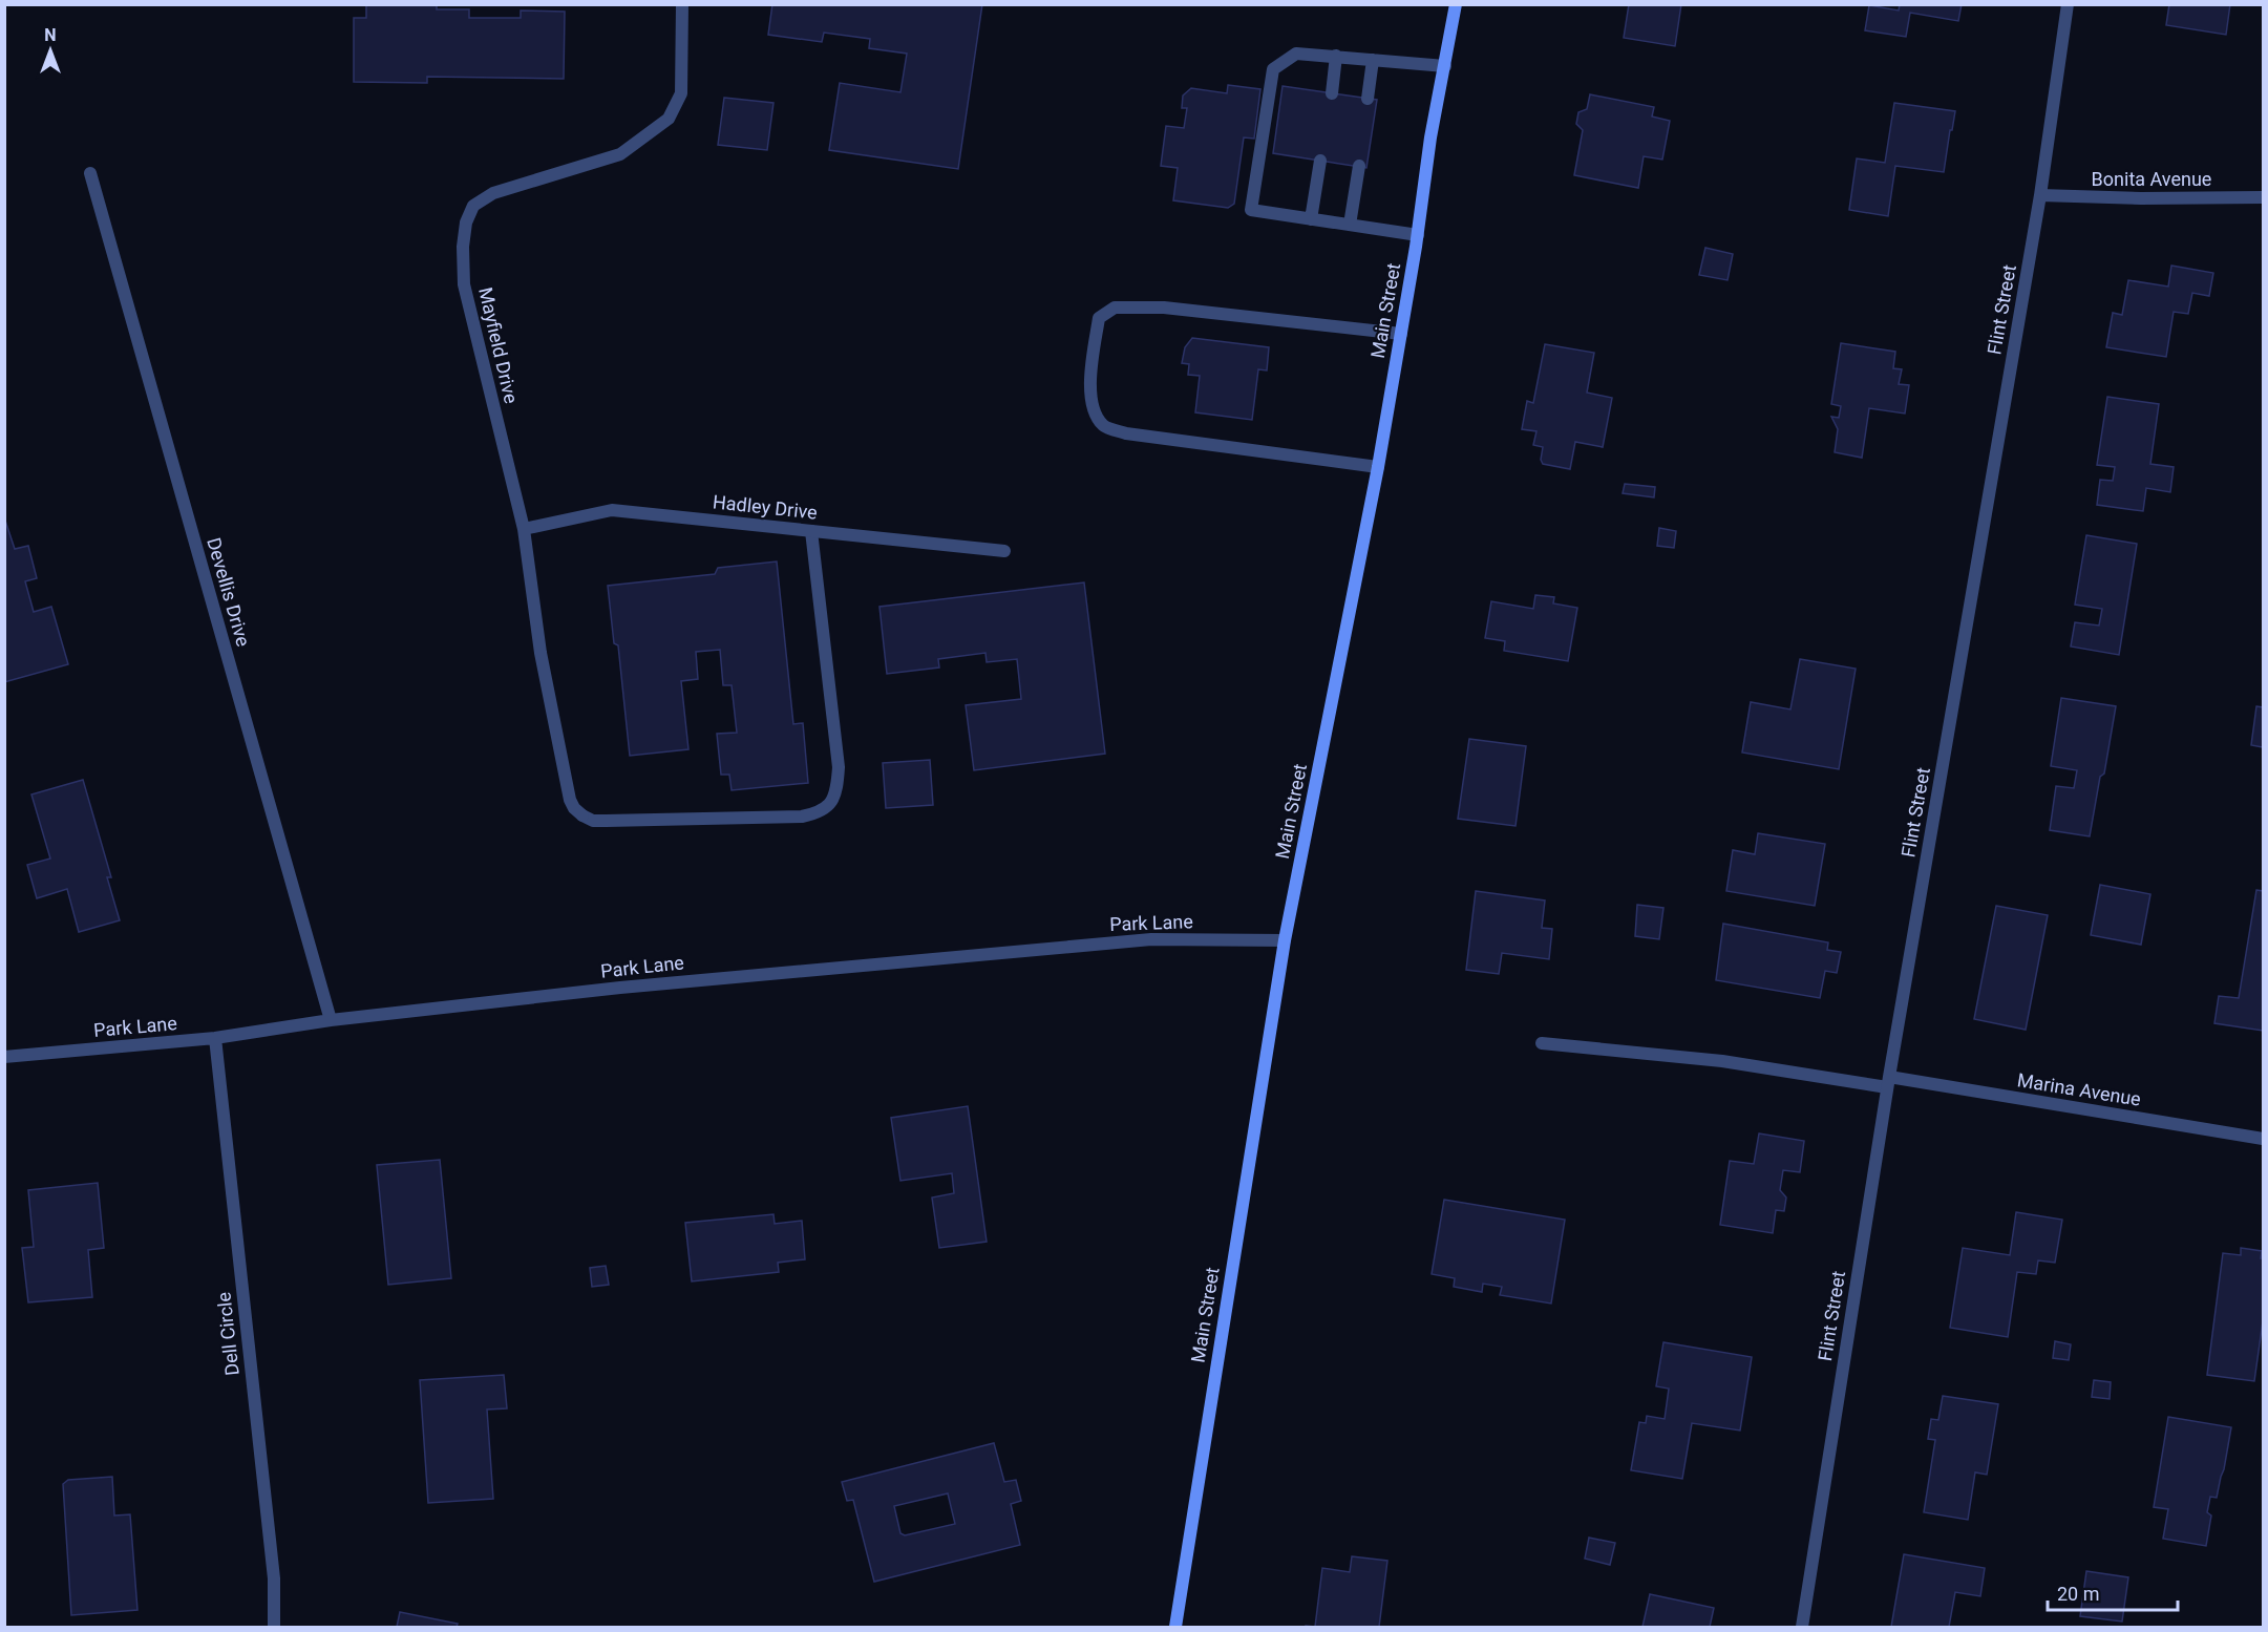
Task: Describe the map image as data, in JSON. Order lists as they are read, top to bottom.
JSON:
{
  "streets": {
    "main road": ["Main Street"],
    "street": [
      "Bonita Avenue",
      "Flint Street",
      "Mayfield Drive",
      "Hadley Drive",
      "Devellis Drive",
      "Park Lane",
      "Marina Avenue",
      "Dell Circle"
    ]
  },
  "crossings": [
    ["Bonita Avenue", "Flint Street"],
    ["Flint Street", "Marina Avenue"],
    ["Main Street", "Park Lane"],
    ["Mayfield Drive", "Hadley Drive"],
    ["Devellis Drive", "Park Lane"],
    ["Park Lane", "Dell Circle"]
  ],
  "scale_bar": "20 m",
  "north": "top"
}
